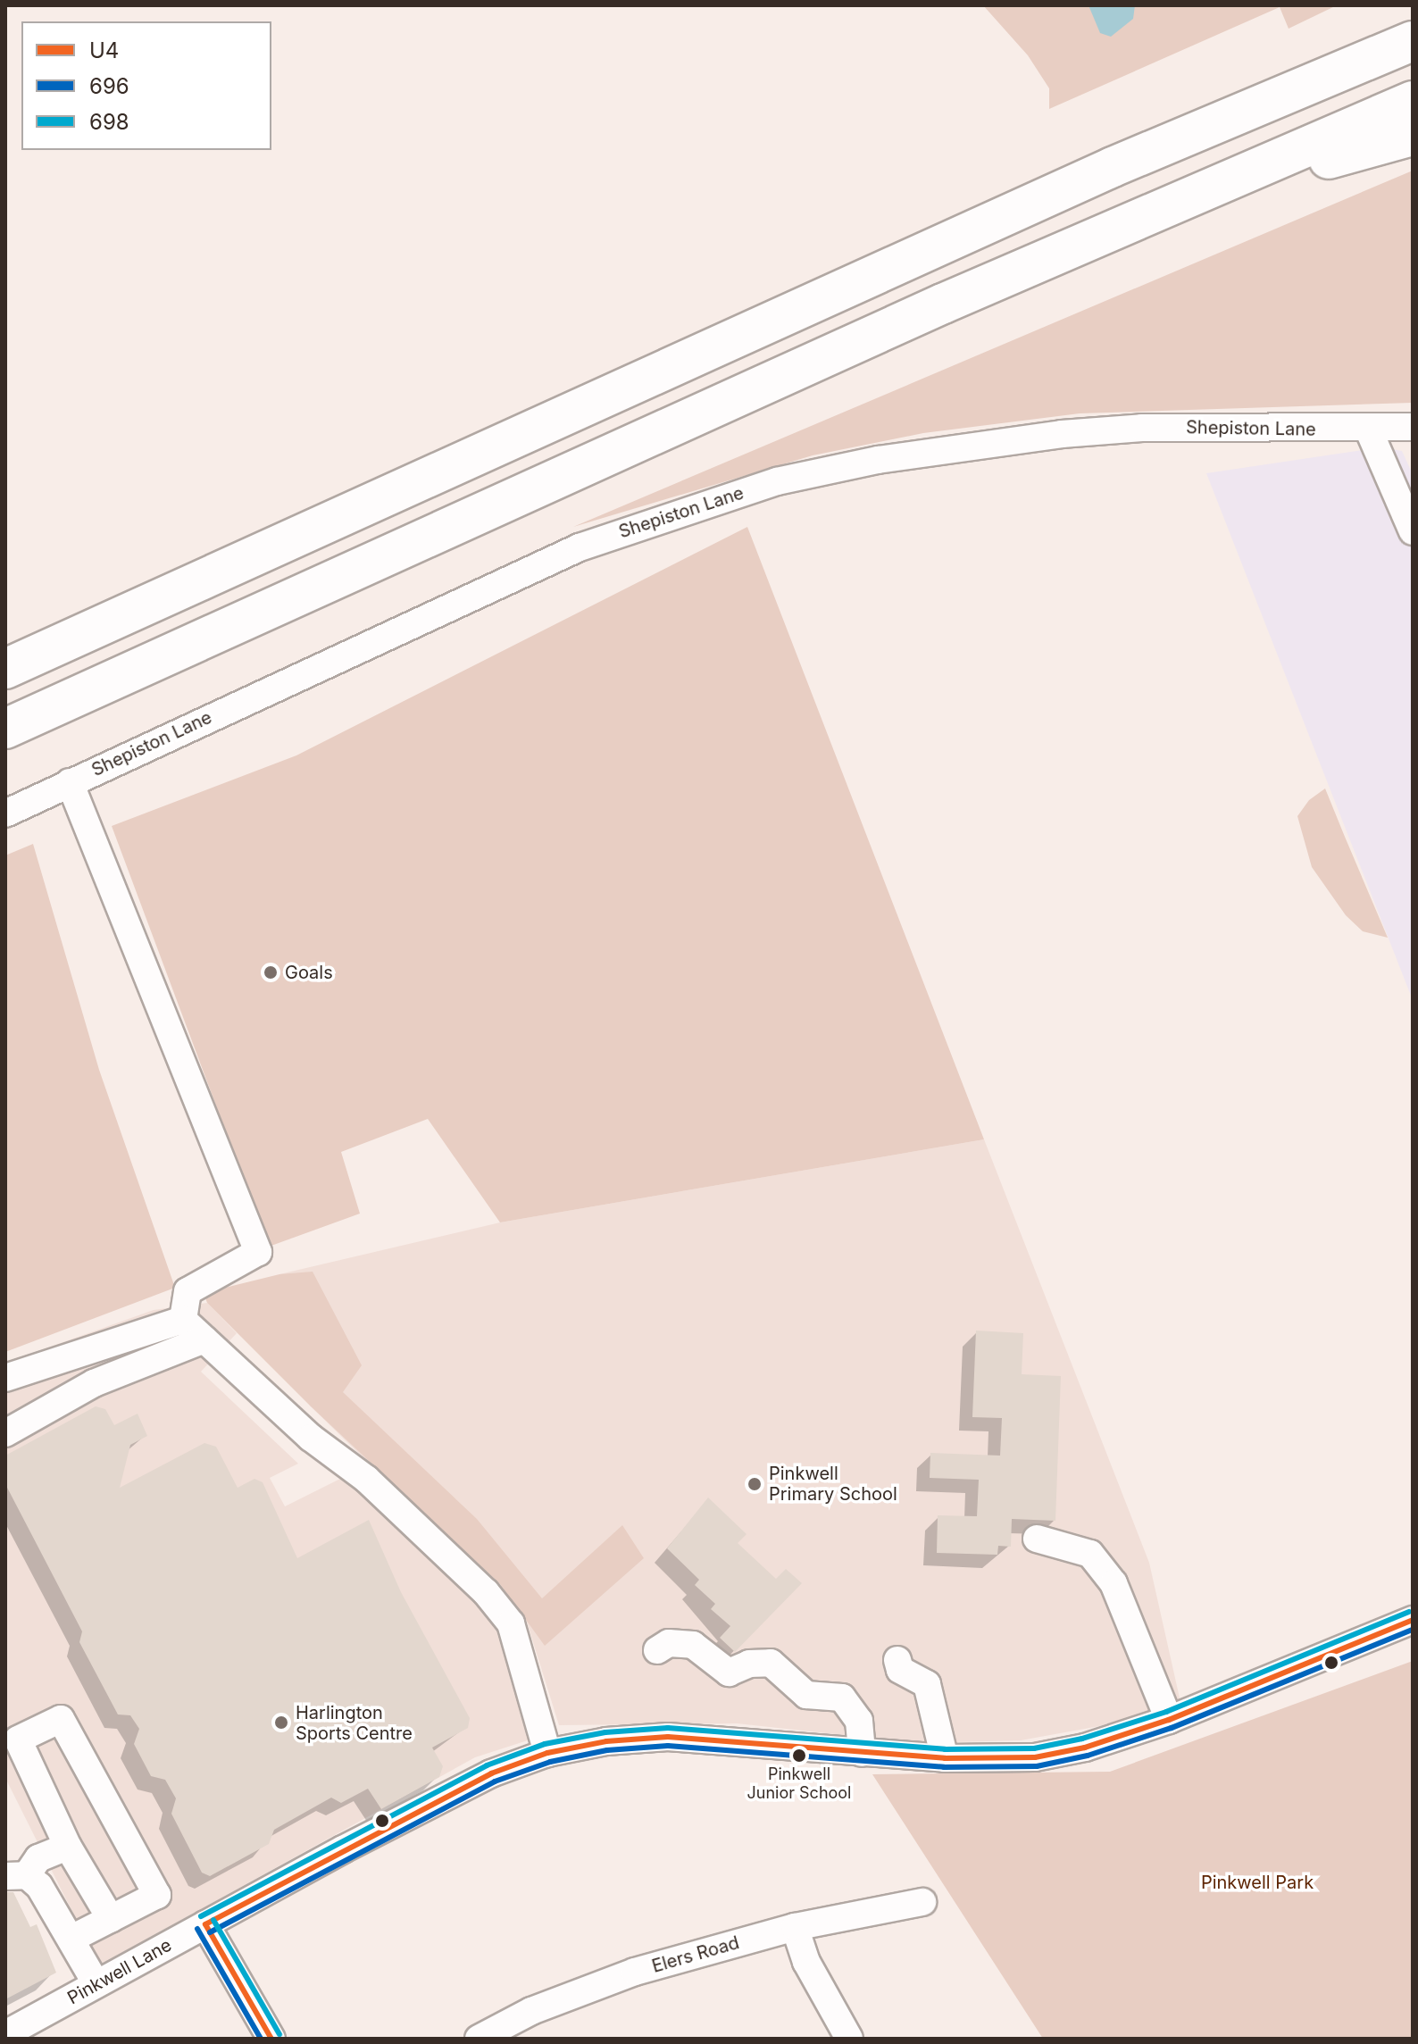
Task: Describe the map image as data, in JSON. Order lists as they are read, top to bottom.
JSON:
{
  "streets": {
    "street": ["Shepiston Lane", "Elers Road", "Pinkwell Lane"]
  },
  "parks": ["Pinkwell Park"],
  "places": [
    "Goals",
    "Pinkwell Primary School",
    "Harlington Sports Centre",
    "Pinkwell Junior School"
  ],
  "lines": ["transit line 698", "transit line U4", "transit line 696"],
  "legend": ["U4", "696", "698"]
}
